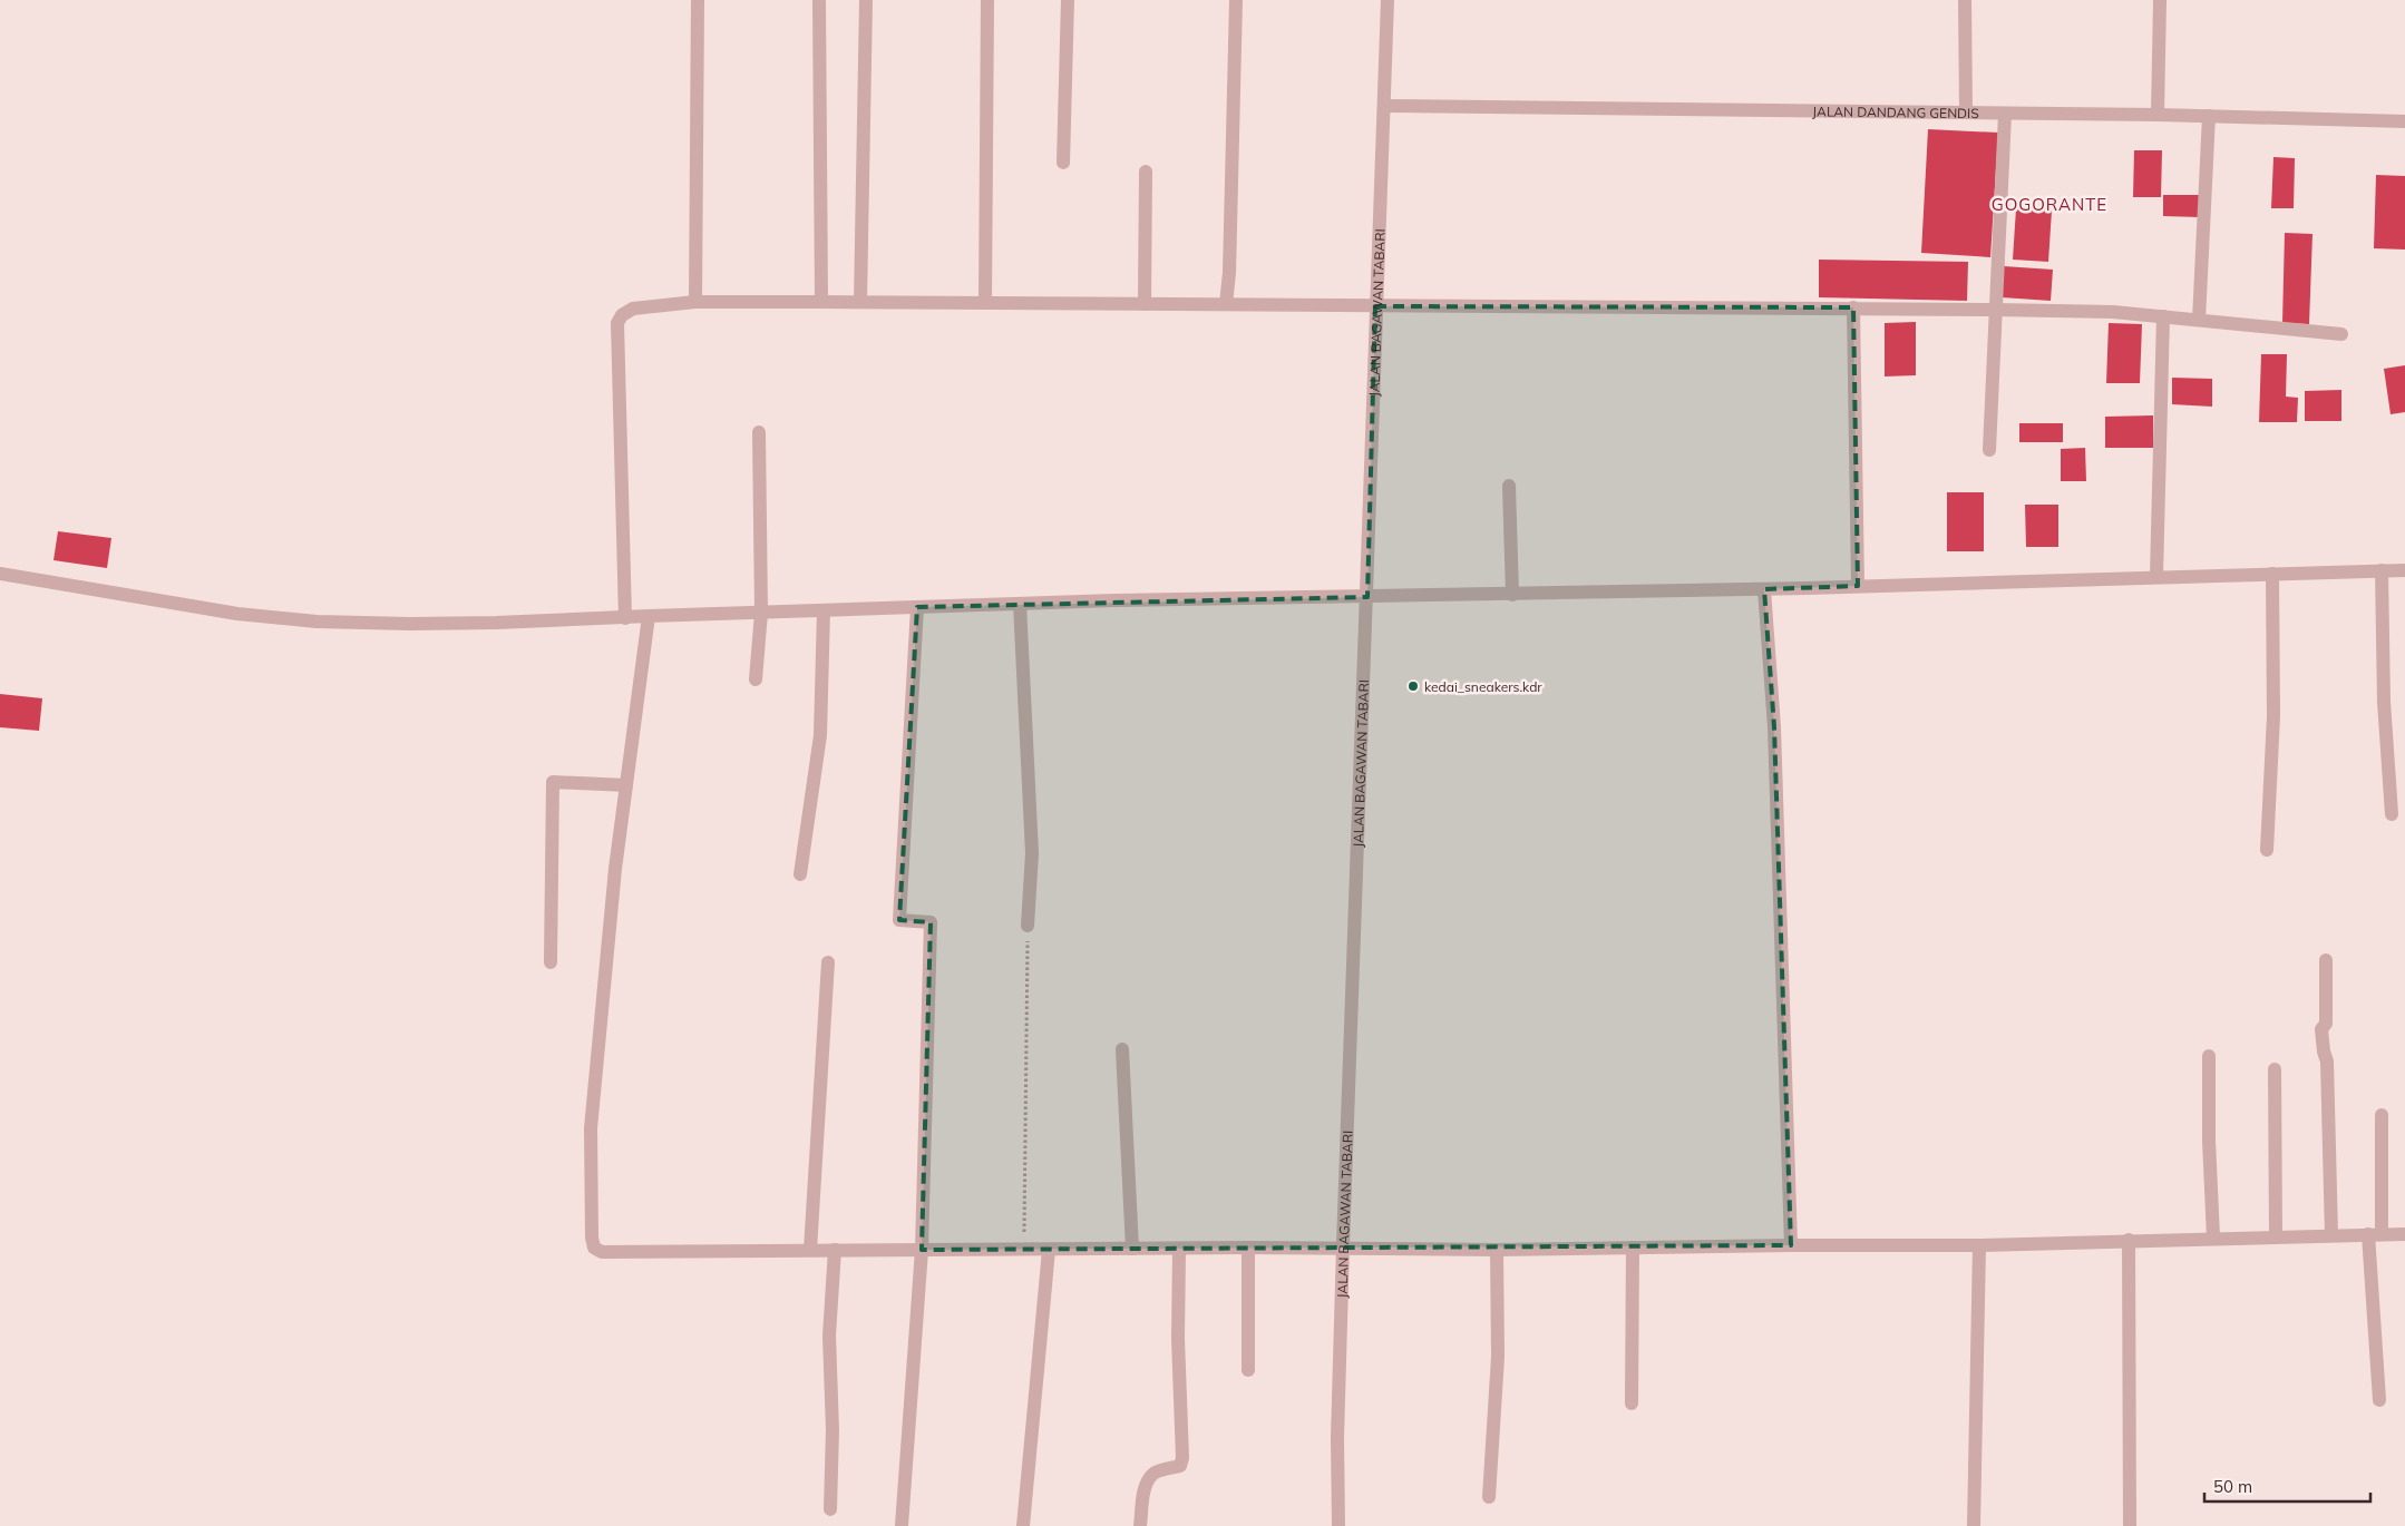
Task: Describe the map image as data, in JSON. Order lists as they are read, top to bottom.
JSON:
{
  "streets": {
    "street": ["JALAN DANDANG GENDIS", "JALAN BAGAWAN TABARI"]
  },
  "crossings": [
    ["JALAN DANDANG GENDIS", "JALAN BAGAWAN TABARI"]
  ],
  "districts": ["GOGORANTE"],
  "places": ["kedai_sneakers.kdr"],
  "scale_bar": "50 m"
}
